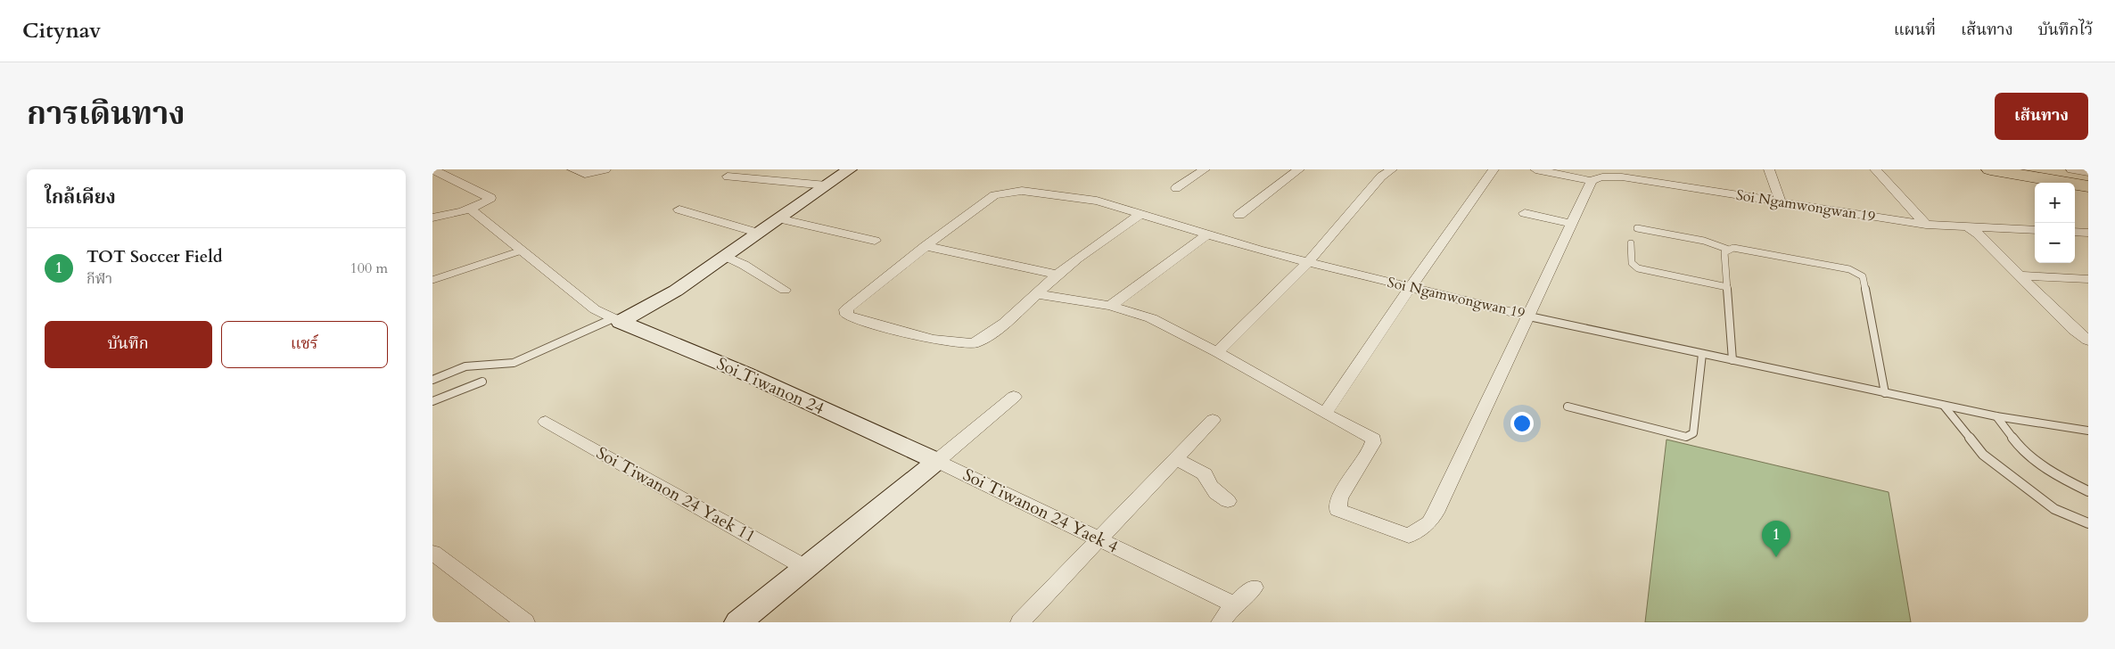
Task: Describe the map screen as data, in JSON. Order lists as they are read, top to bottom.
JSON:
{
  "streets": {
    "street": [
      "Soi Ngamwongwan 19",
      "Soi Tiwanon 24",
      "Soi Tiwanon 24 Yaek 11",
      "Soi Tiwanon 24 Yaek 4"
    ]
  },
  "crossings": [
    ["Soi Tiwanon 24", "Soi Tiwanon 24 Yaek 4"]
  ],
  "page": {
    "header": "Citynav",
    "nav": ["แผนที่", "เส้นทาง", "บันทึกไว้"],
    "title": "การเดินทาง",
    "buttons": [
      "เส้นทาง",
      ["บันทึก", "แชร์"]
    ],
    "heading": "ใกล้เคียง",
    "map_buttons": ["+", "−"],
    "list": [
      {
        "mark": "1",
        "name": "TOT Soccer Field",
        "note": "กีฬา",
        "value": "100 m"
      }
    ],
    "pins": "1"
  }
}
